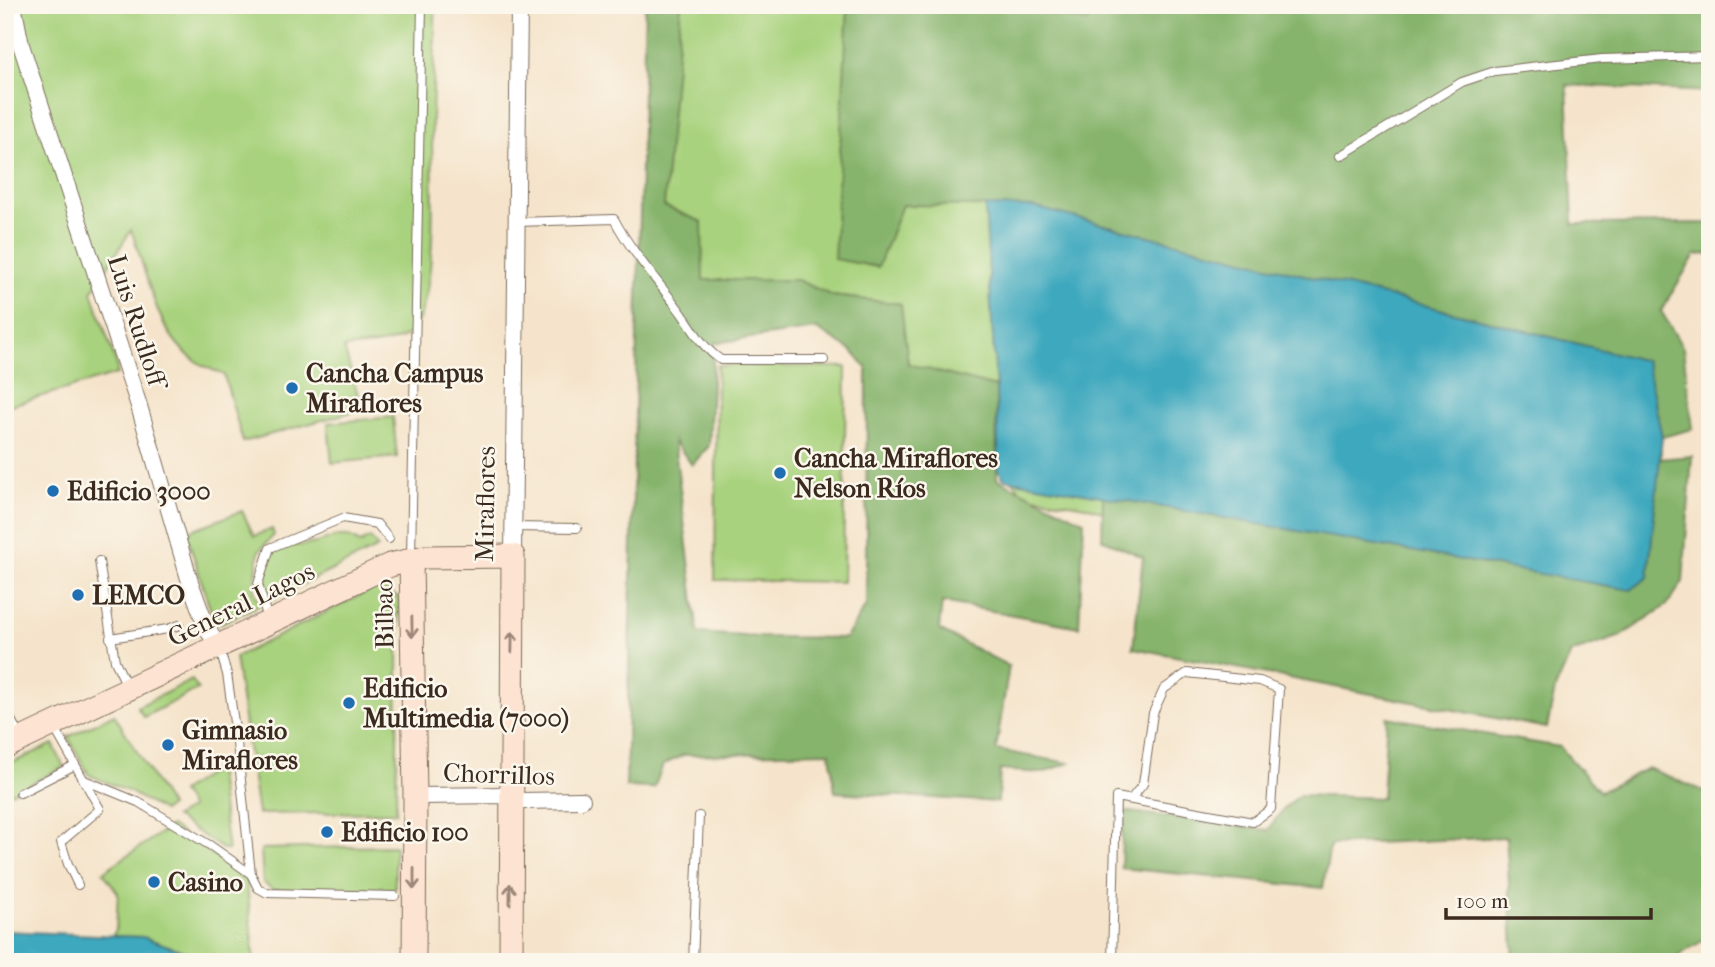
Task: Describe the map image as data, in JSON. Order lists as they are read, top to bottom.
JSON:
{
  "streets": {
    "main road": ["Miraflores", "General Lagos", "Bilbao"],
    "street": ["Luis Rudloff", "Chorrillos"]
  },
  "crossings": [
    ["Luis Rudloff", "General Lagos"],
    ["Miraflores", "General Lagos"],
    ["Miraflores", "Chorrillos"],
    ["General Lagos", "Bilbao"],
    ["Bilbao", "Chorrillos"]
  ],
  "one_way": ["Miraflores", "Bilbao"],
  "places": [
    "Cancha Campus Miraflores",
    "Cancha Miraflores Nelson Ríos",
    "Edificio 3000",
    "LEMCO",
    "Edificio Multimedia (7000)",
    "Gimnasio Miraflores",
    "Edificio 100",
    "Casino"
  ],
  "scale_bar": "100 m"
}
